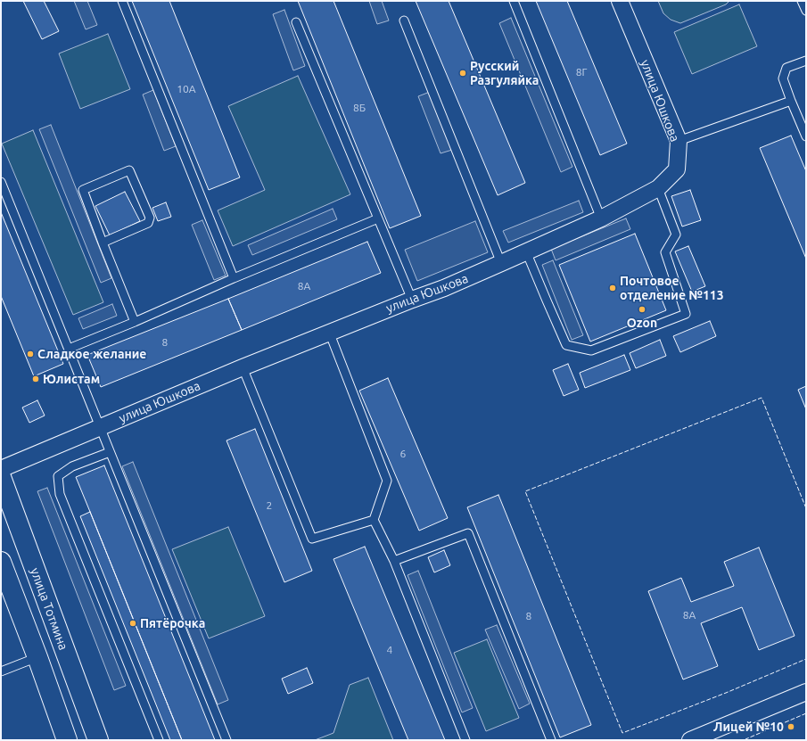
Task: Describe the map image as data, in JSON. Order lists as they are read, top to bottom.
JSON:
{
  "streets": {
    "main road": ["улица Тотмина"],
    "street": ["улица Юшкова"]
  },
  "places": [
    "Русский Разгуляйка",
    "Почтовое отделение №113",
    "Ozon",
    "Сладкое желание",
    "Юлистам",
    "Пятёрочка",
    "Лицей №10"
  ],
  "house_numbers": [
    "8Г",
    "10А",
    "8Б",
    "8А",
    "8",
    "6",
    "2",
    "8А",
    "8",
    "4"
  ]
}
